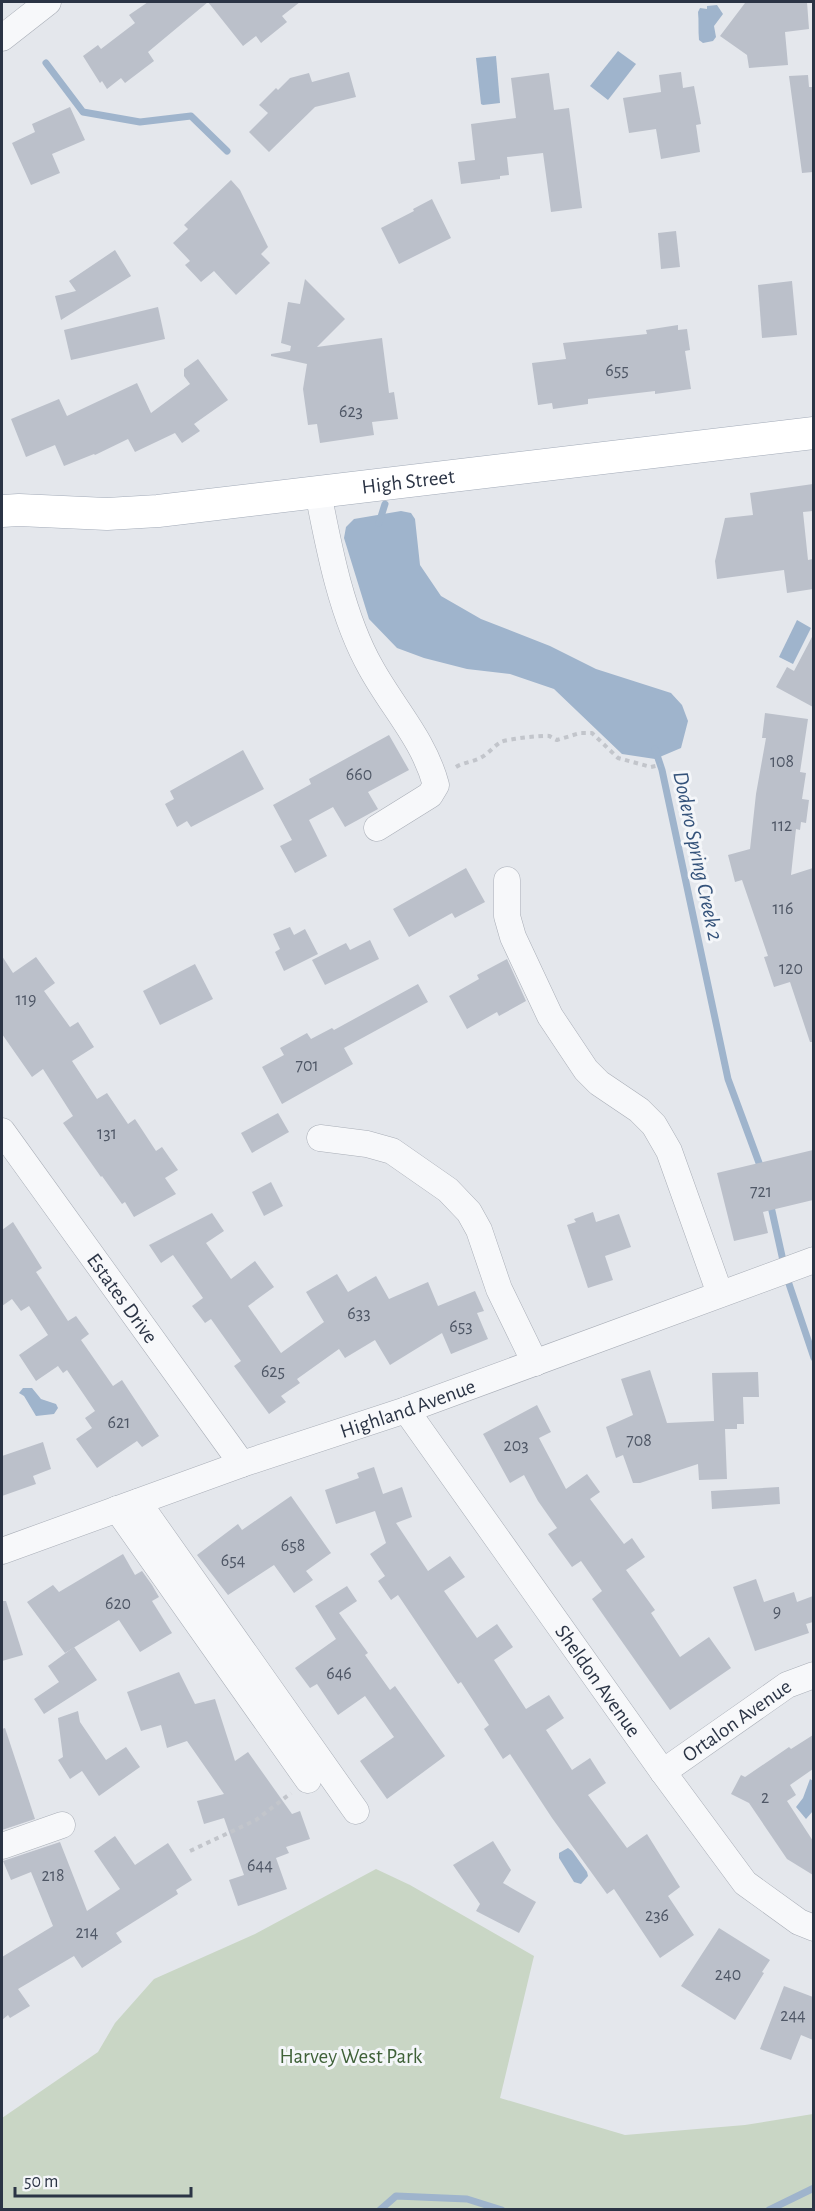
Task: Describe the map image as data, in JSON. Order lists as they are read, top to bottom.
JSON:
{
  "streets": {
    "main road": ["High Street"],
    "street": [
      "Estates Drive",
      "Highland Avenue",
      "Sheldon Avenue",
      "Ortalon Avenue"
    ]
  },
  "crossings": [
    ["Estates Drive", "Highland Avenue"],
    ["Highland Avenue", "Sheldon Avenue"],
    ["Sheldon Avenue", "Ortalon Avenue"]
  ],
  "water": ["Dodero Spring Creek 2"],
  "parks": ["Harvey West Park"],
  "house_numbers": [
    "655",
    "623",
    "108",
    "660",
    "112",
    "116",
    "120",
    "119",
    "701",
    "131",
    "721",
    "633",
    "653",
    "625",
    "621",
    "708",
    "203",
    "658",
    "654",
    "620",
    "9",
    "646",
    "2",
    "644",
    "218",
    "236",
    "214",
    "240",
    "244"
  ],
  "scale_bar": "50 m"
}
